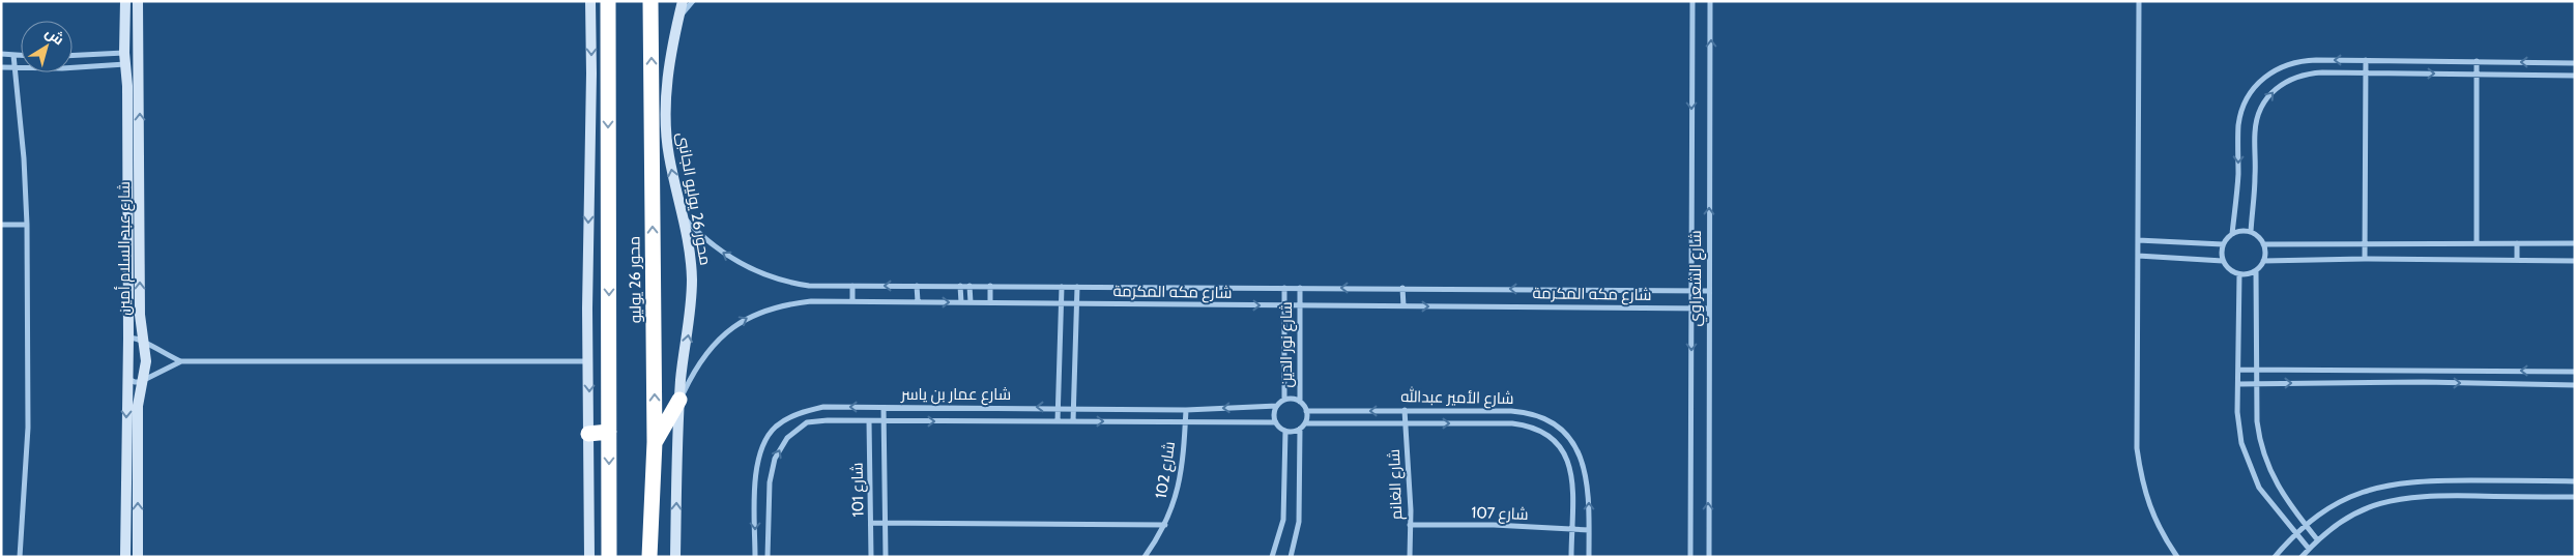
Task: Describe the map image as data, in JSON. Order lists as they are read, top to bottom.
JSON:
{
  "streets": {
    "highway": ["محور 26 يوليو"],
    "street": [
      "محور 26 يوليو الجانبى",
      "شارع عبد السلام أمين",
      "شارع الشعراوي",
      "شارع مكه المكرمة",
      "شارع نور الدين",
      "شارع عمار بن ياسر",
      "شارع الأمير عبدالله",
      "شارع 102",
      "شارع الغانم",
      "شارع 101",
      "شارع 107"
    ]
  },
  "crossings": [
    ["محور 26 يوليو الجانبى", "شارع مكه المكرمة"],
    ["شارع الشعراوي", "شارع مكه المكرمة"],
    ["شارع مكه المكرمة", "شارع نور الدين"],
    ["شارع نور الدين", "شارع عمار بن ياسر"],
    ["شارع نور الدين", "شارع الأمير عبدالله"],
    ["شارع عمار بن ياسر", "شارع الأمير عبدالله"],
    ["شارع عمار بن ياسر", "شارع 102"],
    ["شارع عمار بن ياسر", "شارع 101"],
    ["شارع الأمير عبدالله", "شارع الغانم"],
    ["شارع الأمير عبدالله", "شارع 107"],
    ["شارع الغانم", "شارع 107"]
  ],
  "north": "top right"
}
